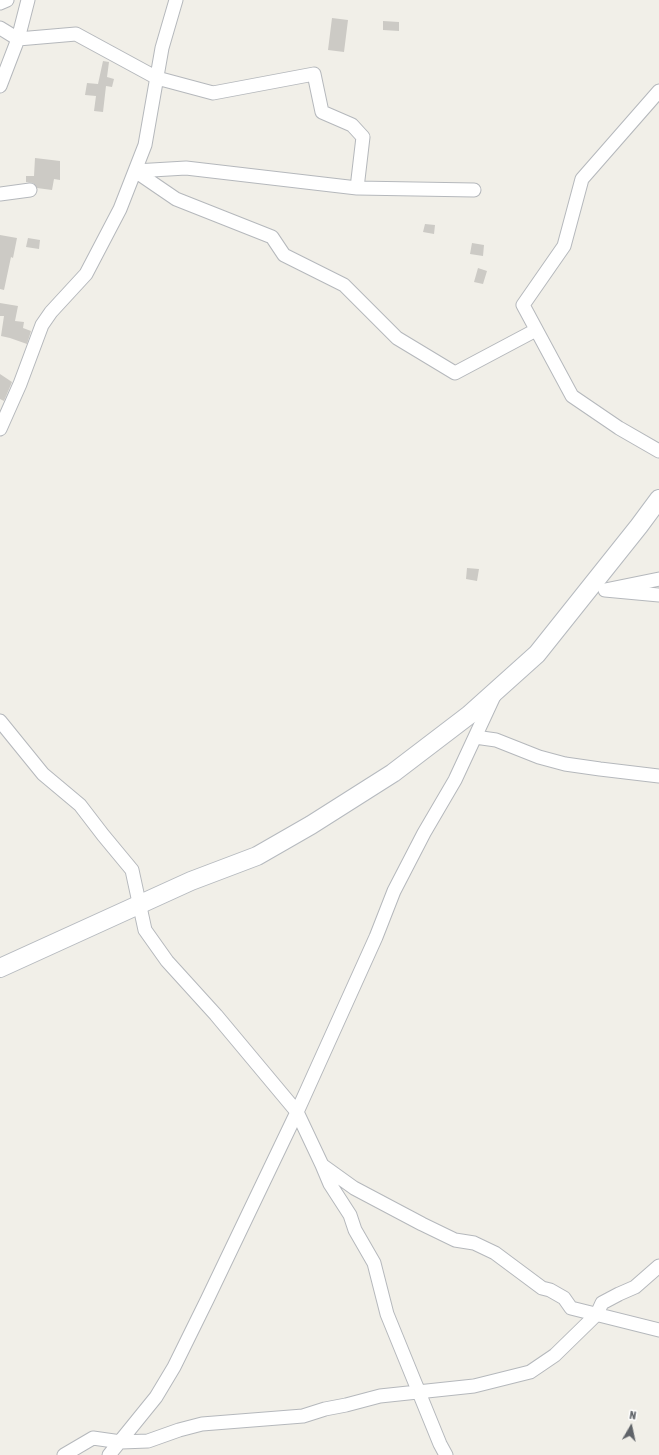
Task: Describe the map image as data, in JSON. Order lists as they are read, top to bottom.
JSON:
{
  "north": "top"
}
